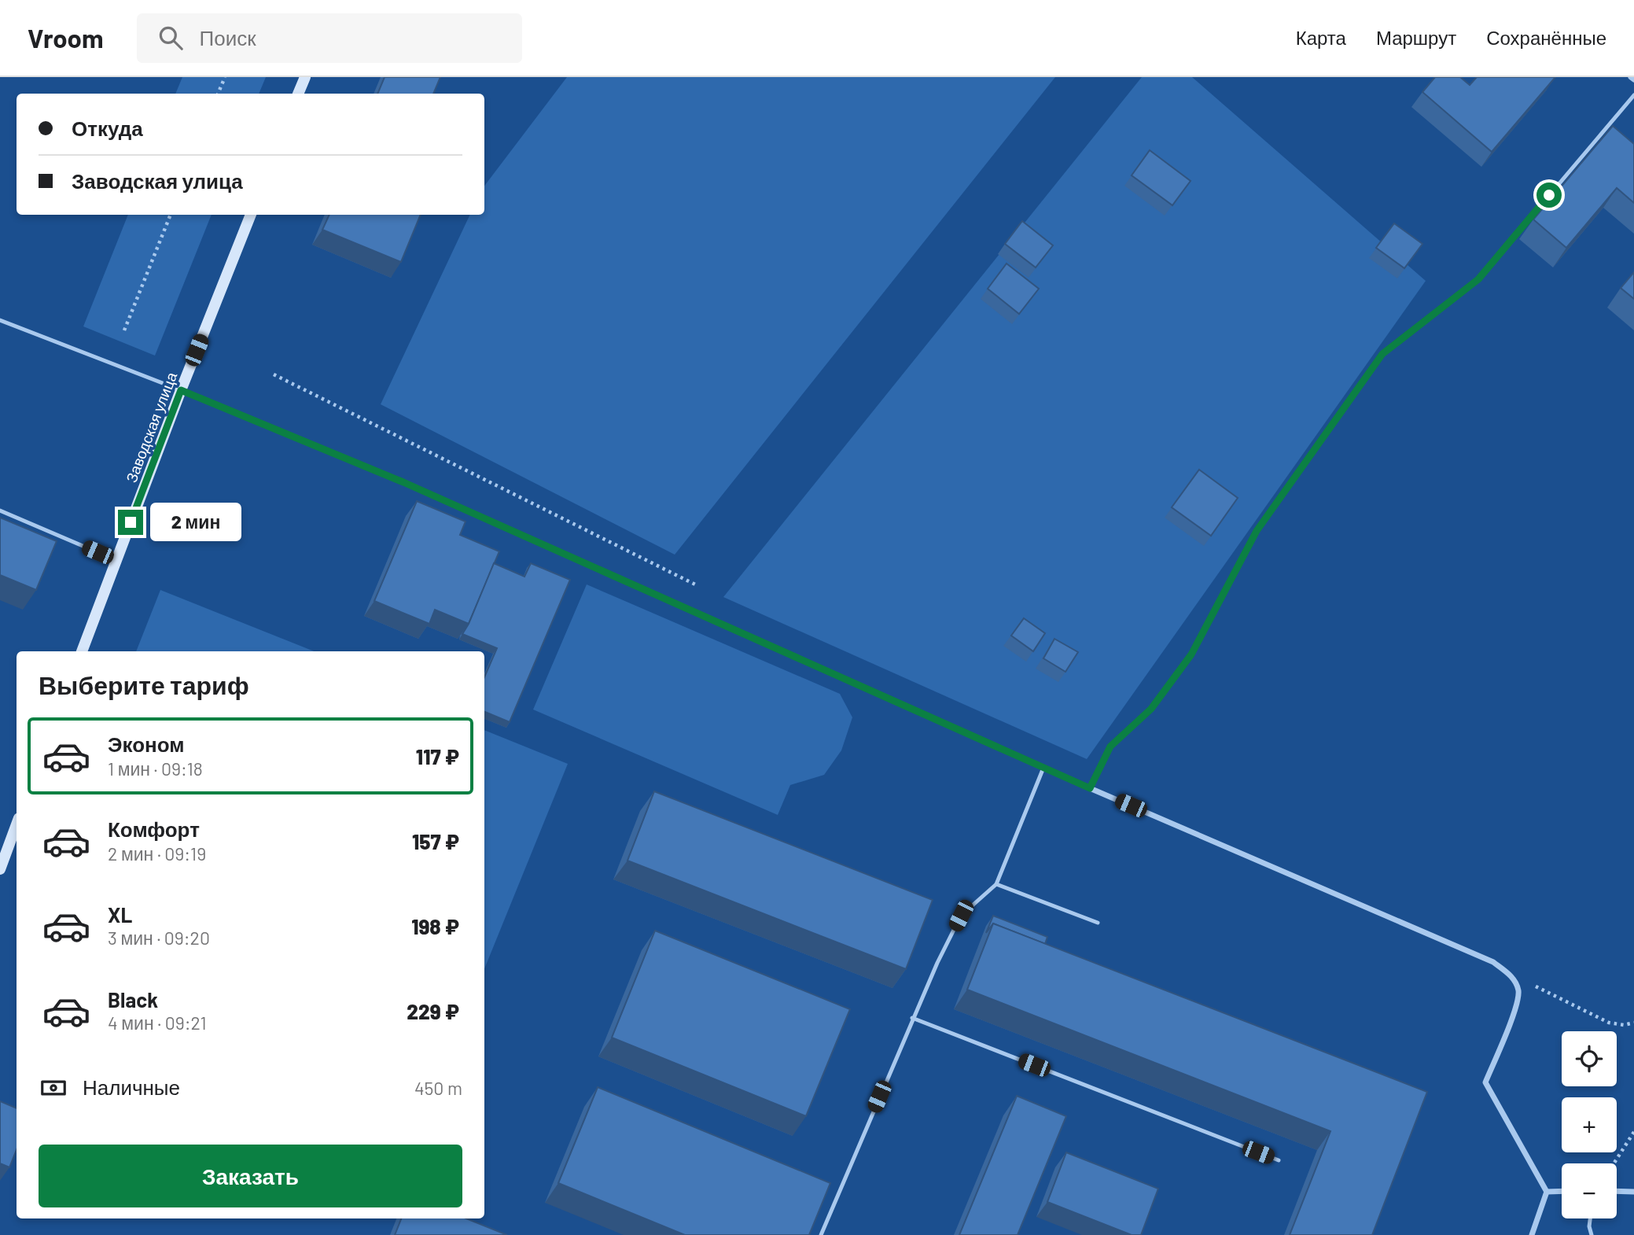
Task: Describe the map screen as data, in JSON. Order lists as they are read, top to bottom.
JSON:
{
  "streets": {
    "street": ["Заводская улица"]
  },
  "page": {
    "header": "Vroom",
    "search": "Поиск",
    "nav": ["Карта", "Маршрут", "Сохранённые"],
    "banner": ["Откуда", "Заводская улица"],
    "bubble": "2 мин",
    "heading": "Выберите тариф",
    "list": [
      {
        "name": "Эконом",
        "note": "1 мин · 09:18",
        "value": "117 ₽"
      },
      {
        "name": "Комфорт",
        "note": "2 мин · 09:19",
        "value": "157 ₽"
      },
      {
        "name": "XL",
        "note": "3 мин · 09:20",
        "value": "198 ₽"
      },
      {
        "name": "Black",
        "note": "4 мин · 09:21",
        "value": "229 ₽"
      }
    ],
    "map_buttons": ["+", "−"],
    "pay": ["Наличные", "450 m"],
    "buttons": "Заказать"
  }
}
